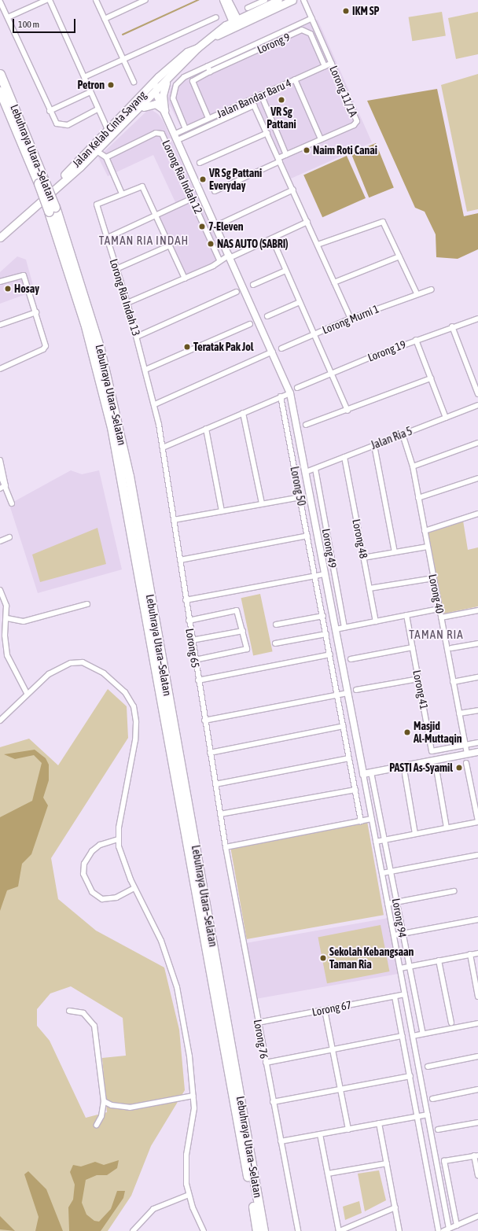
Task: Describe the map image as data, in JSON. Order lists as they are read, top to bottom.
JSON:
{
  "streets": {
    "highway": ["Lebuhraya Utara–Selatan"],
    "main road": ["Jalan Kelab Cinta Sayang"],
    "street": [
      "Lorong 9",
      "Lorong 11/1A",
      "Jalan Bandar Baru 4",
      "Lorong Ria Indah 12",
      "Lorong Ria Indah 13",
      "Lorong Murni 1",
      "Lorong 19",
      "Jalan Ria 5",
      "Lorong 50",
      "Lorong 48",
      "Lorong 49",
      "Lorong 40",
      "Lorong 65",
      "Lorong 41",
      "Lorong 94",
      "Lorong 67",
      "Lorong 76"
    ]
  },
  "crossings": [
    ["Lorong 9", "Jalan Bandar Baru 4"],
    ["Lorong 11/1A", "Jalan Bandar Baru 4"],
    ["Lorong Ria Indah 13", "Lorong 65"],
    ["Jalan Ria 5", "Lorong 48"],
    ["Jalan Ria 5", "Lorong 49"],
    ["Jalan Ria 5", "Lorong 40"],
    ["Lorong 40", "Lorong 41"],
    ["Lorong 65", "Lorong 76"],
    ["Lorong 67", "Lorong 76"]
  ],
  "districts": ["TAMAN RIA INDAH", "TAMAN RIA"],
  "places": [
    "IKM SP",
    "Petron",
    "VR Sg Pattani",
    "Naim Roti Canai",
    "VR Sg Pattani Everyday",
    "7-Eleven",
    "NAS AUTO (SABRI)",
    "Hosay",
    "Teratak Pak Jol",
    "Masjid Al-Muttaqin",
    "PASTI As-Syamil",
    "Sekolah Kebangsaan Taman Ria"
  ],
  "scale_bar": "100 m"
}
